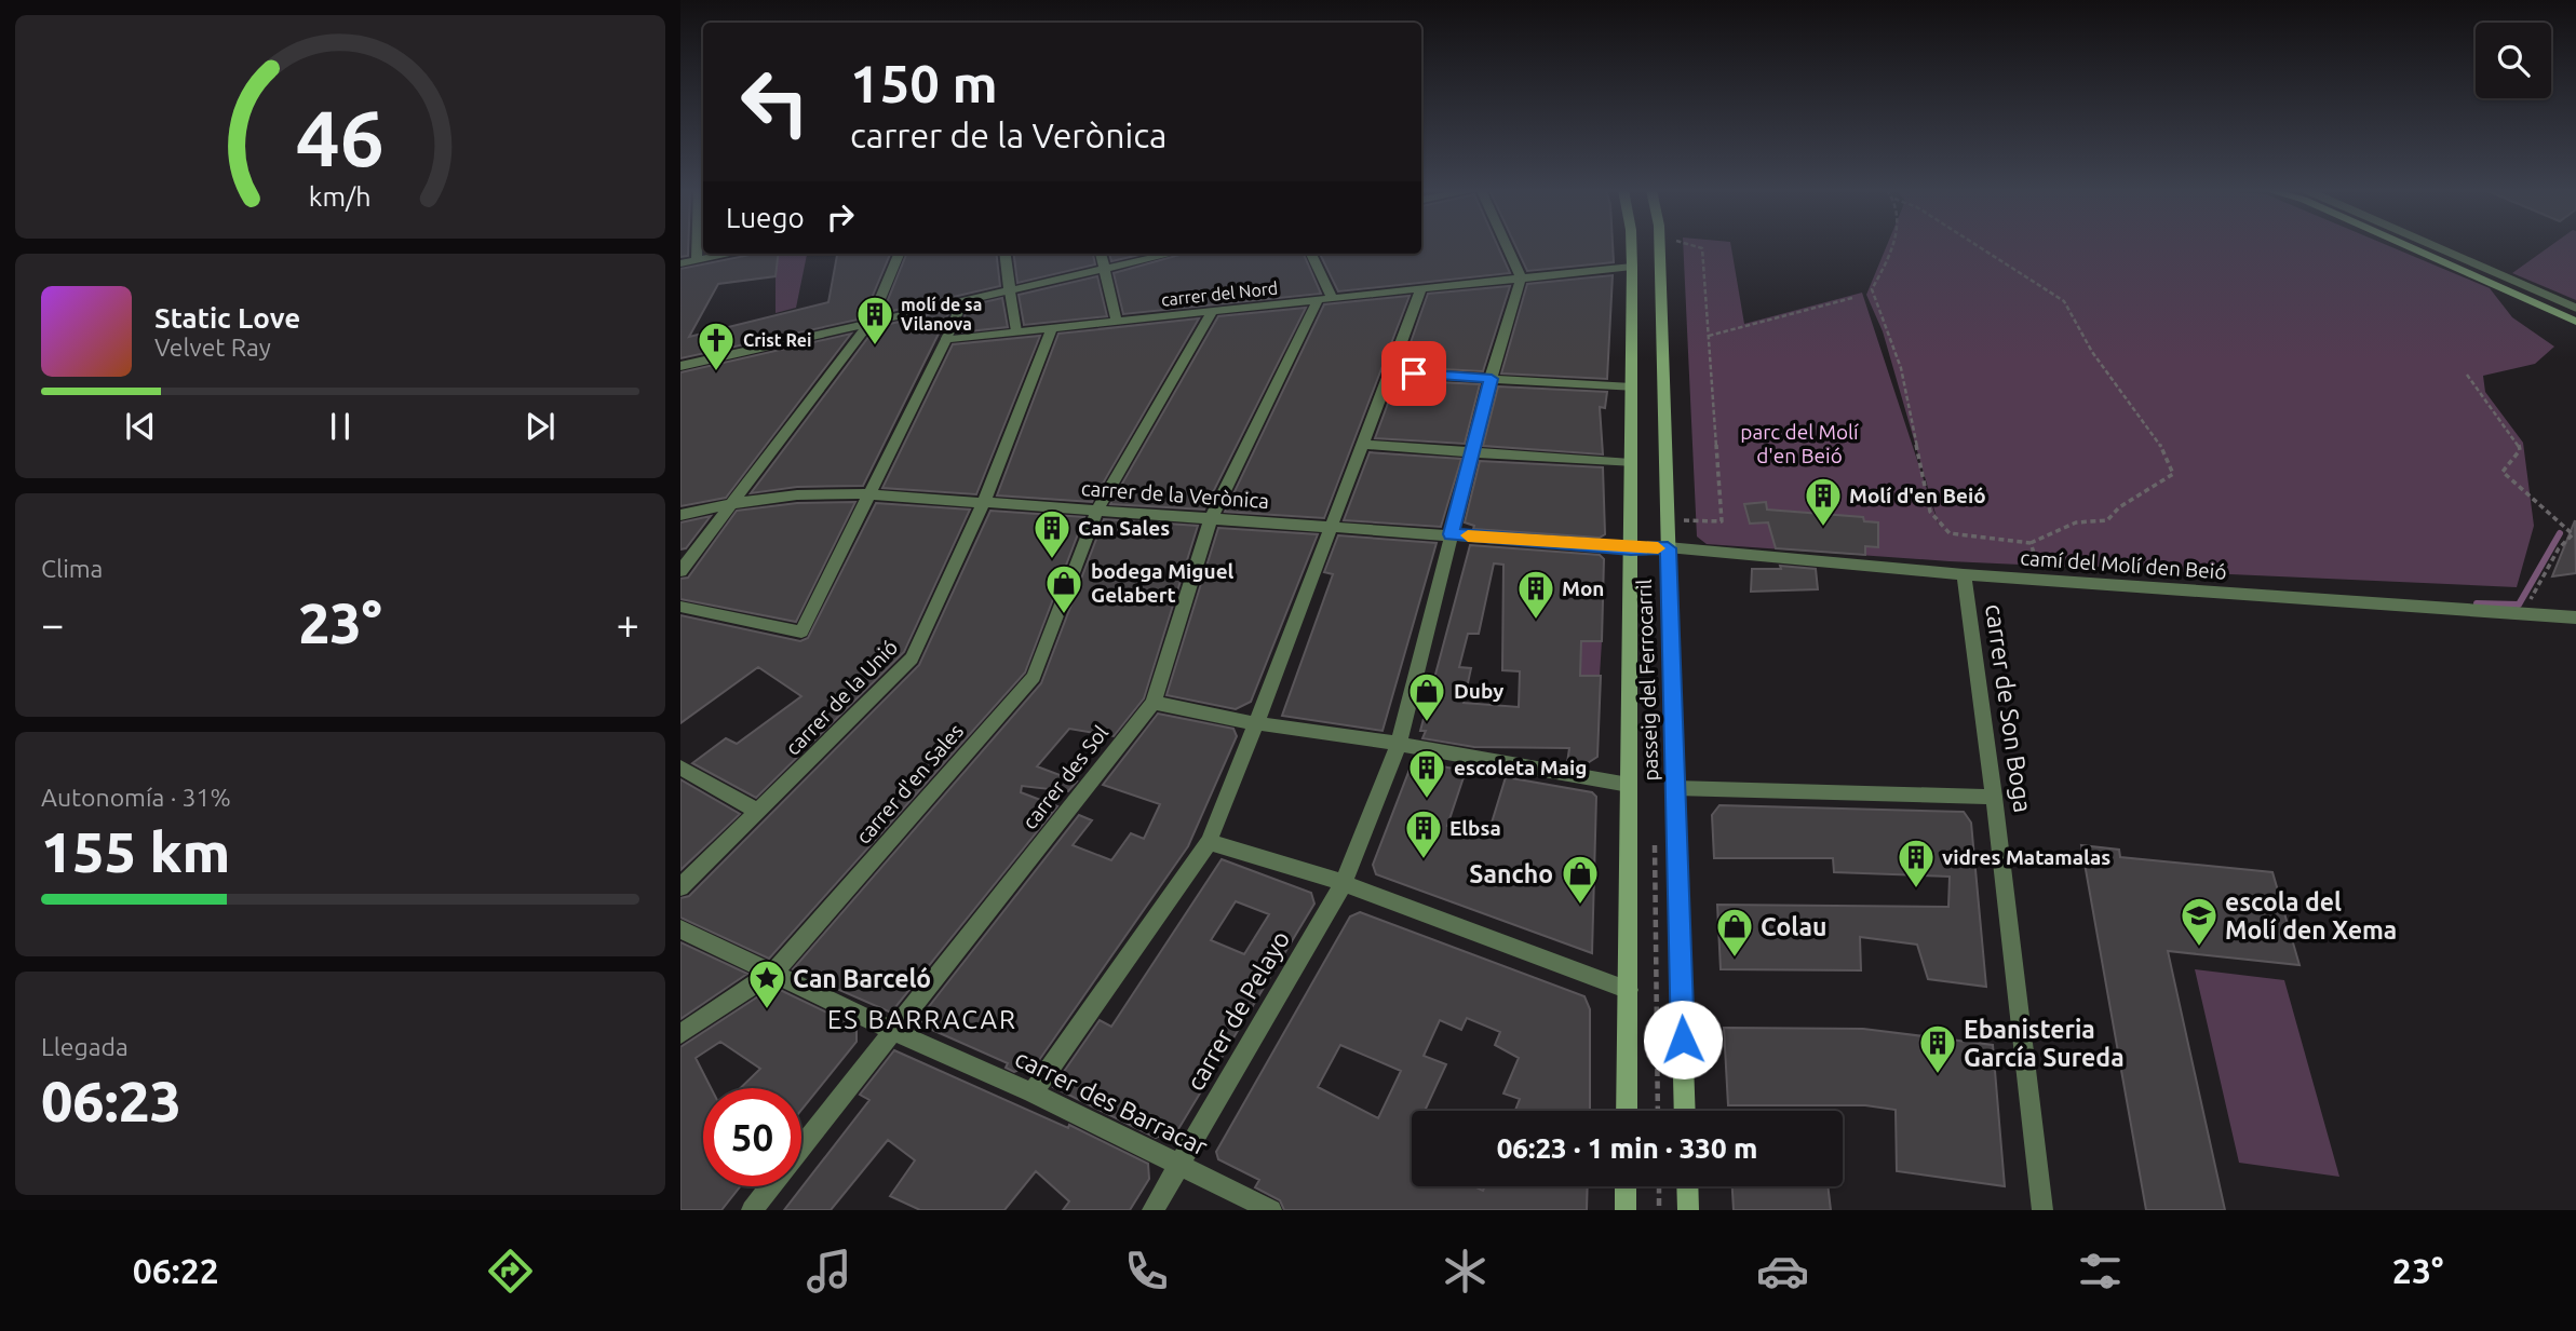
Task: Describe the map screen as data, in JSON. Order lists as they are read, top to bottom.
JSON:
{
  "streets": {
    "main road": ["passeig del Ferrocarril"],
    "street": [
      "carrer del Nord",
      "carrer de la Verònica",
      "camí del Molí den Beió",
      "carrer de la Unió",
      "carrer de Son Boga",
      "carrer des Sol",
      "carrer d'en Sales",
      "carrer de Pelayo",
      "carrer des Barracar"
    ]
  },
  "crossings": [
    ["carrer del Nord", "passeig del Ferrocarril"],
    ["carrer del Nord", "carrer de la Unió"],
    ["carrer del Nord", "carrer des Sol"],
    ["carrer del Nord", "carrer d'en Sales"],
    ["carrer del Nord", "carrer de Pelayo"],
    ["carrer de la Verònica", "camí del Molí den Beió"],
    ["carrer de la Verònica", "passeig del Ferrocarril"],
    ["carrer de la Verònica", "carrer de la Unió"],
    ["carrer de la Verònica", "carrer des Sol"],
    ["carrer de la Verònica", "carrer d'en Sales"],
    ["carrer de la Verònica", "carrer de Pelayo"],
    ["camí del Molí den Beió", "passeig del Ferrocarril"],
    ["camí del Molí den Beió", "carrer de Son Boga"],
    ["carrer des Sol", "carrer des Barracar"],
    ["carrer d'en Sales", "carrer des Barracar"],
    ["carrer de Pelayo", "carrer des Barracar"]
  ],
  "districts": ["ES BARRACAR"],
  "parks": ["parc del Molí d'en Beió"],
  "places": {
    "building": [
      "molí de sa Vilanova",
      "Molí d'en Beió",
      "Can Sales",
      "Mon",
      "escoleta Maig",
      "Elbsa",
      "vidres Matamalas",
      "Ebanisteria García Sureda"
    ],
    "church": ["Crist Rei"],
    "shop": [
      "bodega Miguel Gelabert",
      "Duby",
      "Sancho",
      "Colau"
    ],
    "school or university": ["escola del Molí den Xema"],
    "place": ["Can Barceló"]
  },
  "page": {
    "turn": ["150 m", "carrer de la Verònica"],
    "then": "Luego",
    "song": ["Static Love", "Velvet Ray"],
    "tile": [
      "Clima",
      ["Autonomía · 31%", "155 km"],
      ["Llegada", "06:23"]
    ],
    "heat": ["−", "23°", "+"],
    "limit": "50",
    "trip": "06:23 · 1 min · 330 m",
    "tabs": ["06:22", "23°"],
    "gauge": ["46", "km/h"]
  }
}
